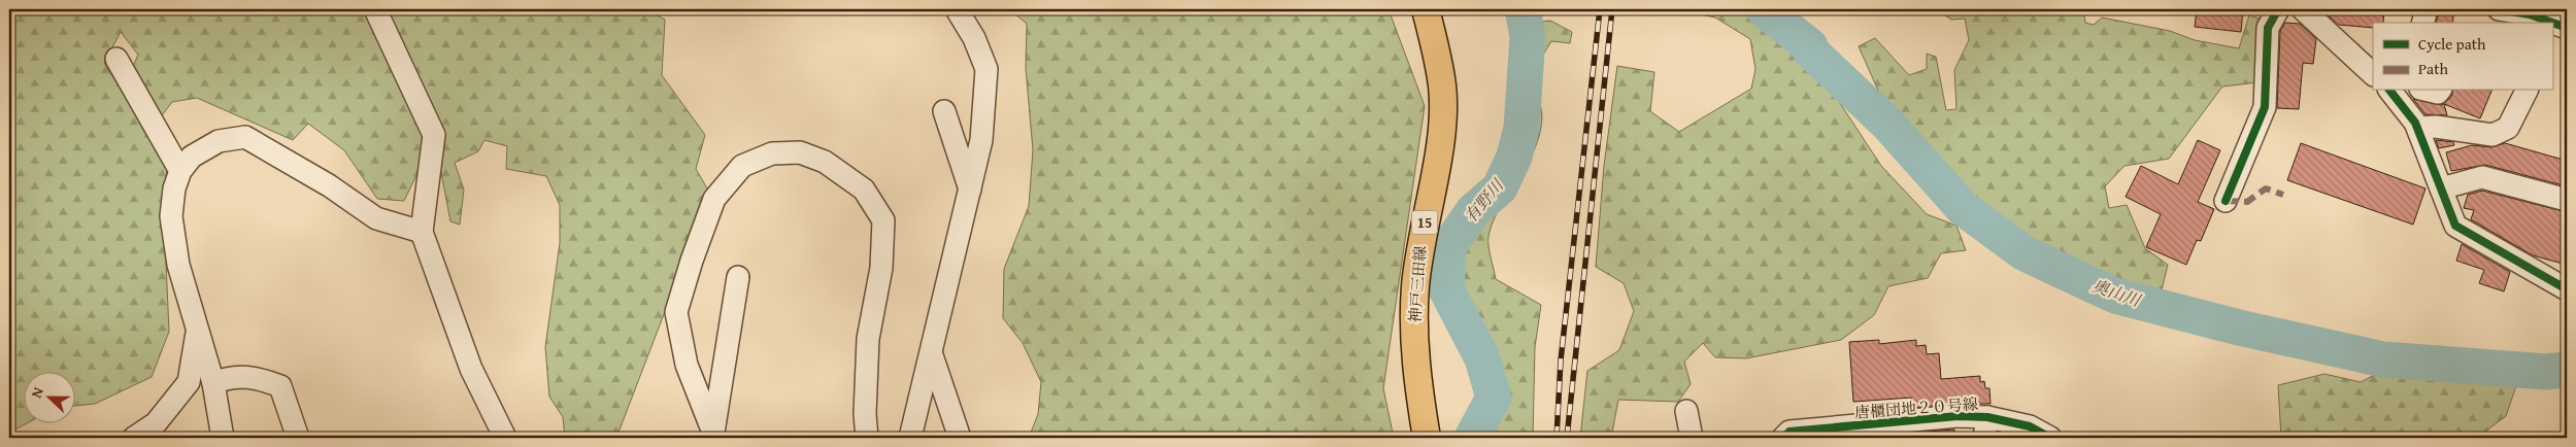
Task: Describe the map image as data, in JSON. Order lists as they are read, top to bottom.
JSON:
{
  "streets": {
    "main road": ["15", "神戸三田線"],
    "street": ["唐櫃団地２０号線"]
  },
  "water": ["有野川", "奥山川"],
  "legend": ["Cycle path", "Path"],
  "north": "left"
}
